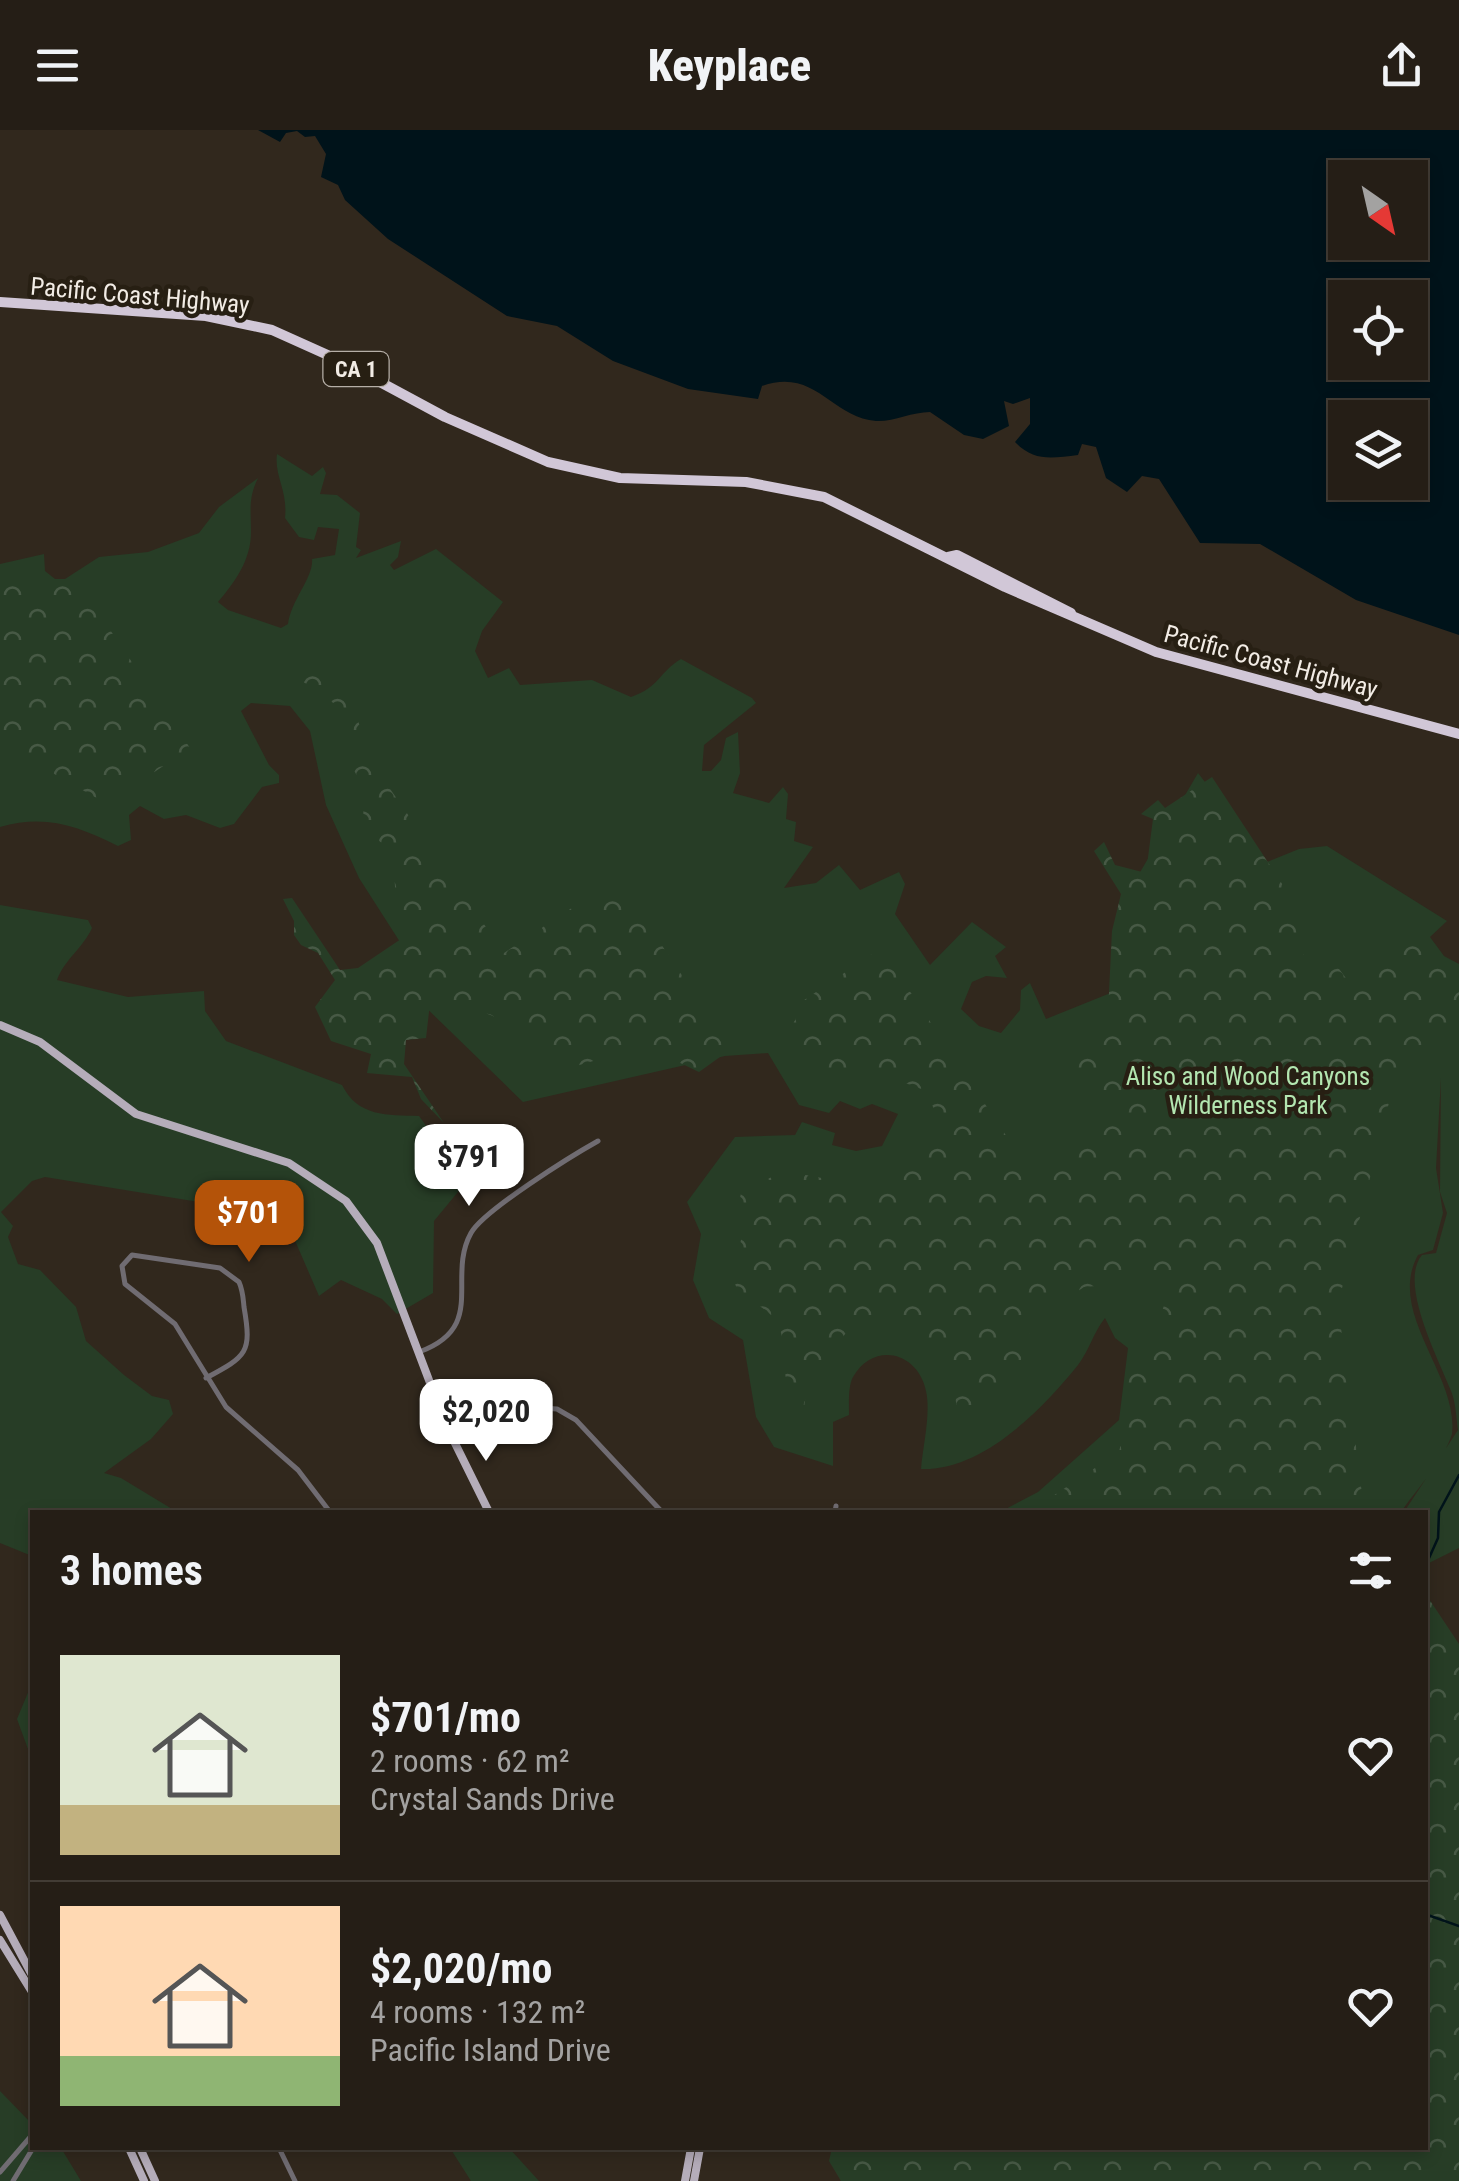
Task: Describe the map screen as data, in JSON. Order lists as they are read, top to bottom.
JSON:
{
  "streets": {
    "highway": ["Pacific Coast Highway", "CA 1"]
  },
  "parks": ["Aliso and Wood Canyons Wilderness Park"],
  "north": "bottom right",
  "page": {
    "header": "Keyplace",
    "price": ["$791", "$701", "$2,020"],
    "heading": "3 homes",
    "list": [
      {
        "name": "$701/mo",
        "note": "2 rooms · 62 m² · Crystal Sands Drive"
      },
      {
        "name": "$2,020/mo",
        "note": "4 rooms · 132 m² · Pacific Island Drive"
      }
    ]
  }
}
